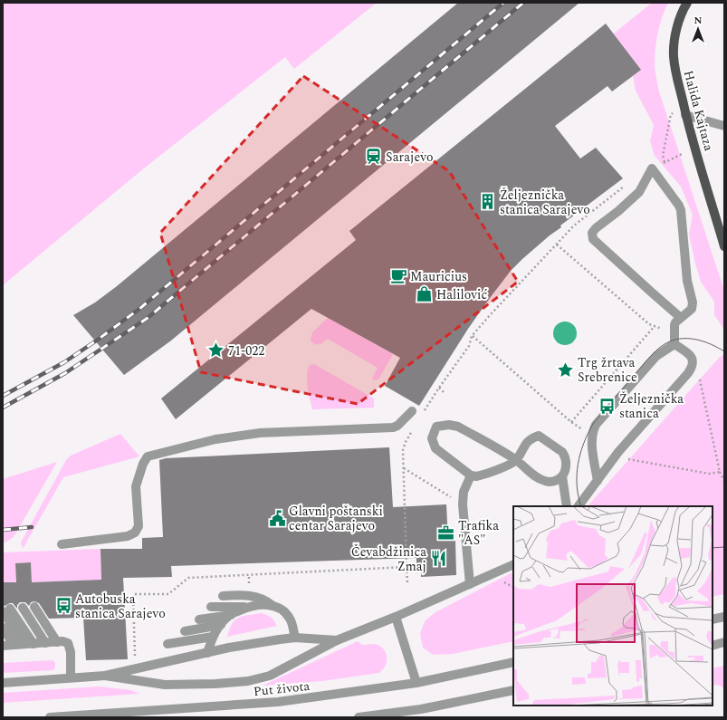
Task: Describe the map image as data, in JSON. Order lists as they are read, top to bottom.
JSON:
{
  "streets": {
    "main road": ["Halida Kajtaza"],
    "street": ["Put života"]
  },
  "places": {
    "station": ["Sarajevo"],
    "building": ["Željeznička stanica Sarajevo"],
    "cafe": ["Mauricius"],
    "shop": ["Halilović"],
    "place": ["71-022", "Trg žrtava Srebrenice"],
    "bus stop": ["Željeznička stanica", "Autobuska stanica Sarajevo"],
    "public building": ["Glavni poštanski centar Sarajevo"],
    "office": ["Trafika \"AS\""],
    "restaurant": ["Čevabdžinica Zmaj"]
  },
  "north": "top"
}
